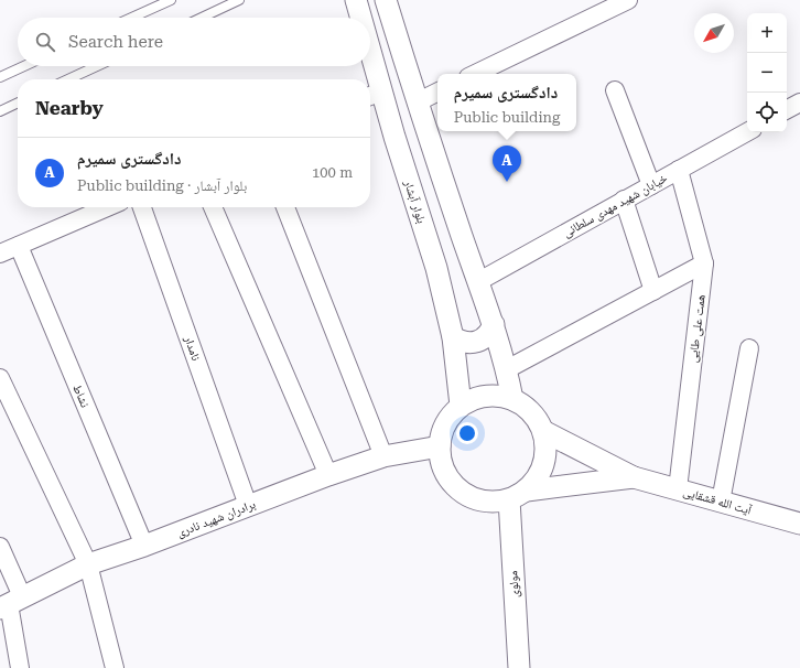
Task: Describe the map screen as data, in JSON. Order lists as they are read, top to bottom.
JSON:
{
  "streets": {
    "street": [
      "بلوار آبشار",
      "خیابان شهید مهدی سلطانی",
      "همت علی طایی",
      "نامدار",
      "نشاط",
      "آیت الله قشقایی",
      "برادران شهید نادری",
      "مولوی"
    ]
  },
  "crossings": [
    ["بلوار آبشار", "برادران شهید نادری"],
    ["بلوار آبشار", "مولوی"],
    ["خیابان شهید مهدی سلطانی", "همت علی طایی"],
    ["همت علی طایی", "آیت الله قشقایی"],
    ["نشاط", "برادران شهید نادری"],
    ["برادران شهید نادری", "مولوی"]
  ],
  "north": "bottom left",
  "page": {
    "map_buttons": ["+", "−"],
    "search": "Search here",
    "popup": ["دادگستری سمیرم", "Public building"],
    "heading": "Nearby",
    "list": [
      {
        "mark": "A",
        "name": "دادگستری سمیرم",
        "note": "Public building · بلوار آبشار",
        "value": "100 m"
      }
    ],
    "pins": "A"
  }
}
